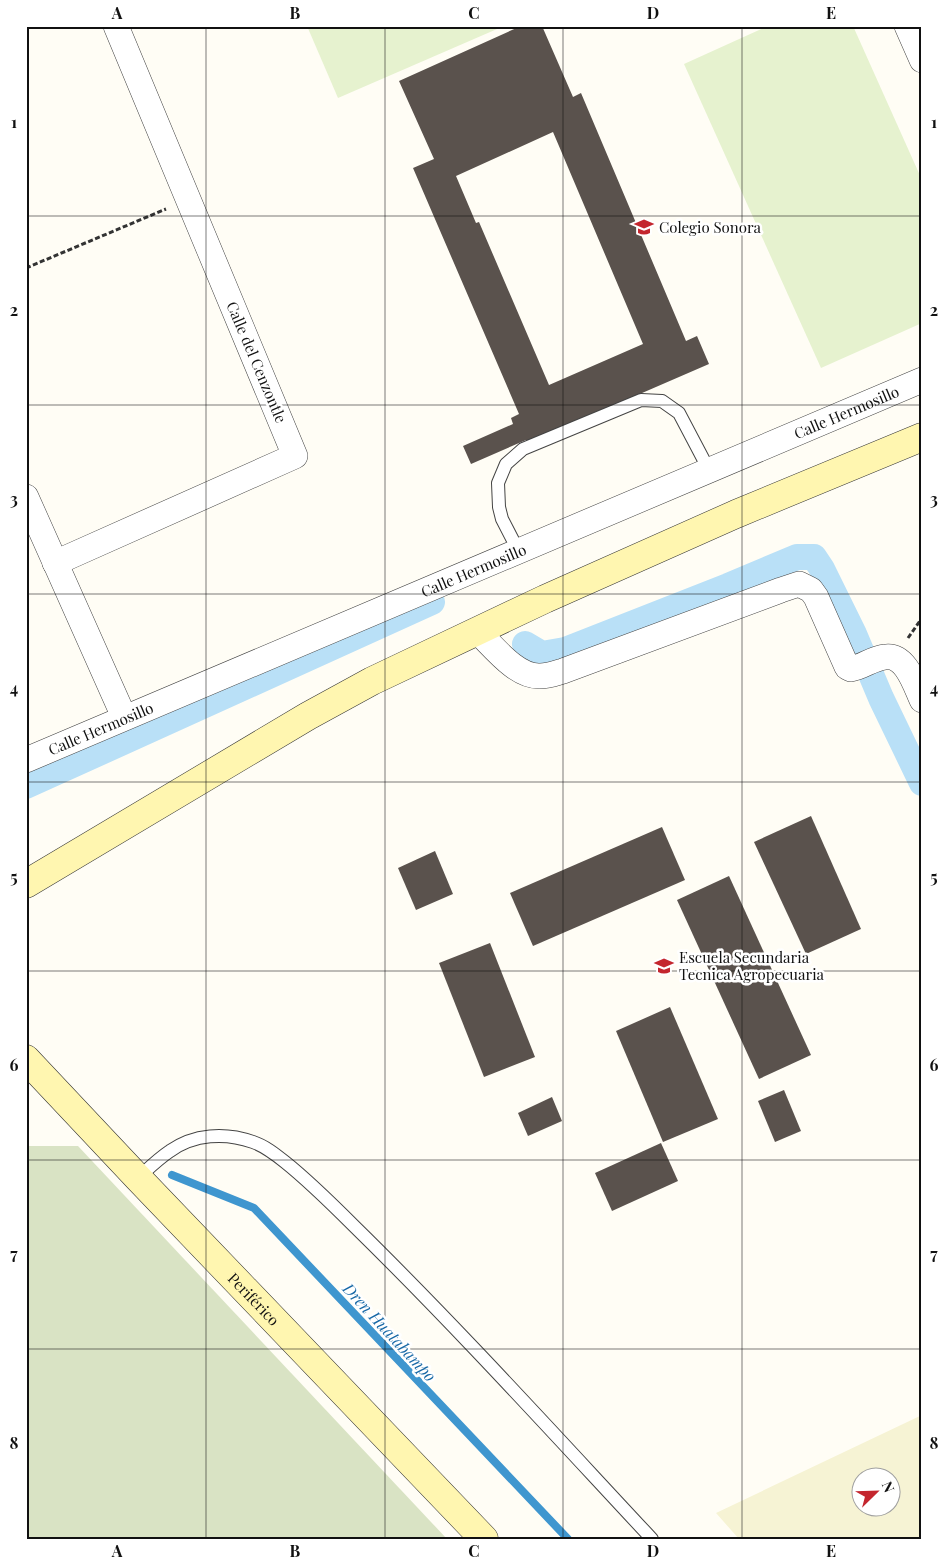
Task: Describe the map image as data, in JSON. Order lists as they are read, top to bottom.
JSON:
{
  "streets": {
    "main road": ["Periférico"],
    "street": ["Calle del Cenzontle", "Calle Hermosillo"]
  },
  "water": ["Dren Huatabampo"],
  "places": {
    "school or university": ["Colegio Sonora", "Escuela Secundaria Tecnica Agropecuaria"]
  },
  "north": "top right",
  "grid": {
    "columns": [
      "A",
      "B",
      "C",
      "D",
      "E"
    ],
    "rows": [
      "1",
      "2",
      "3",
      "4",
      "5",
      "6",
      "7",
      "8"
    ]
  }
}
